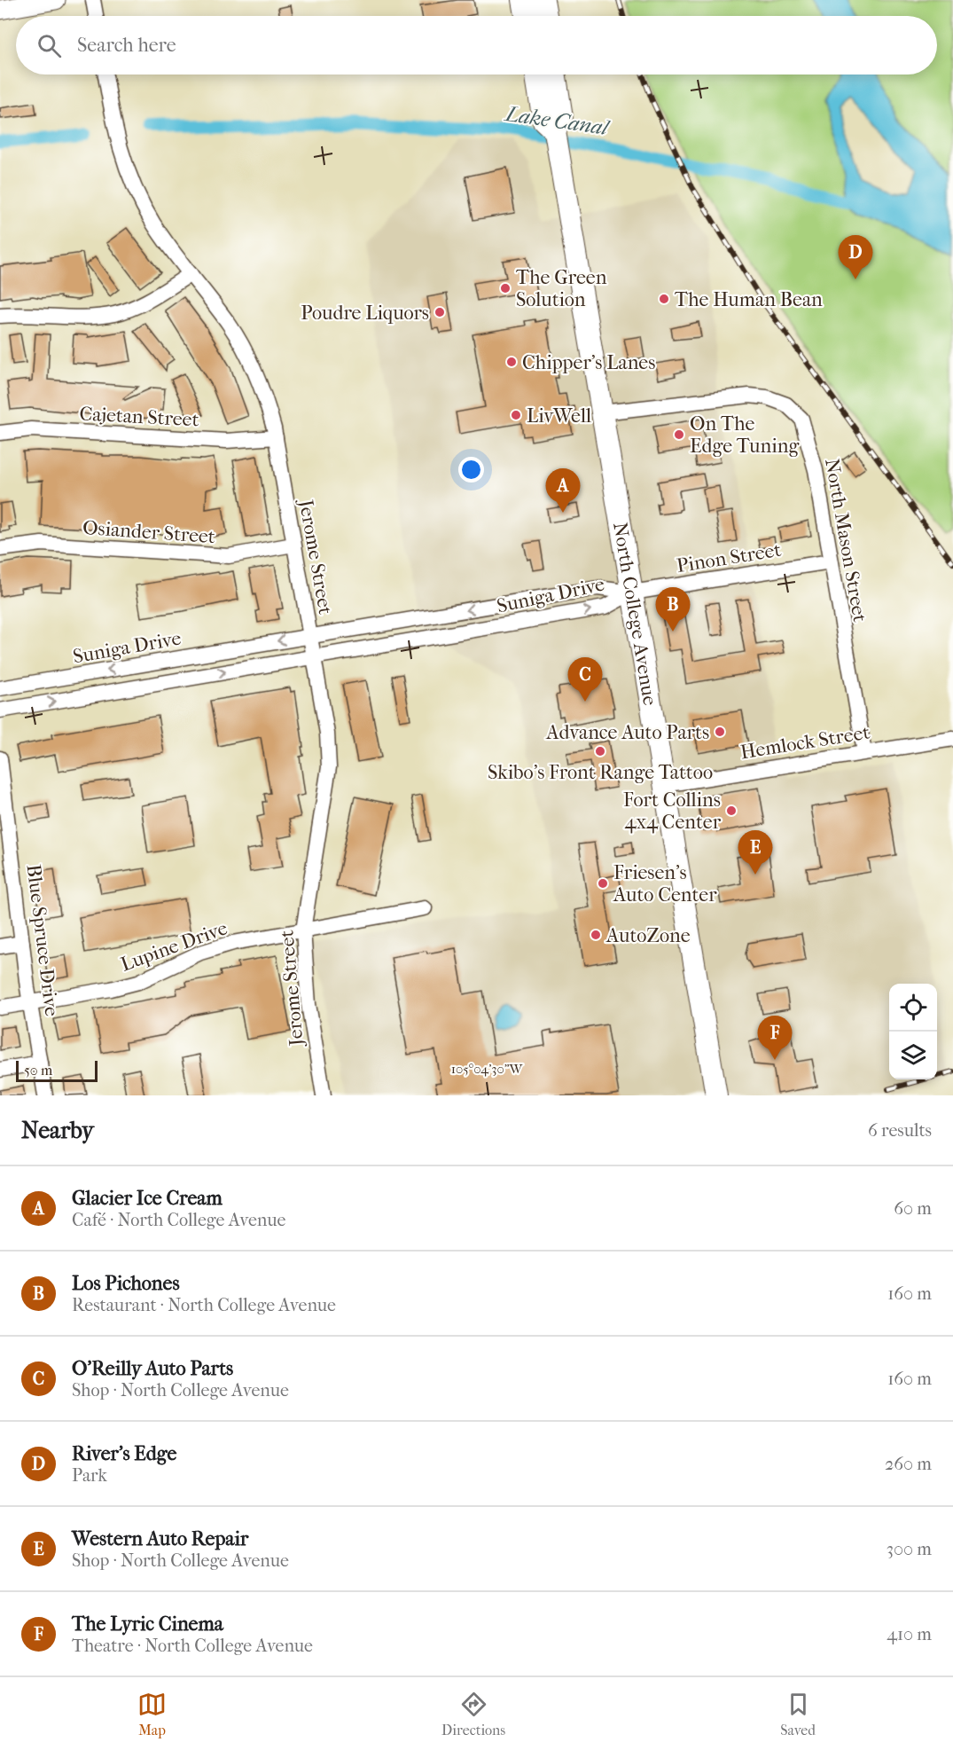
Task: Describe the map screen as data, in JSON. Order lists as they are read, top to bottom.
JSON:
{
  "streets": {
    "highway": ["North College Avenue"],
    "street": [
      "Cajetan Street",
      "Osiander Street",
      "North Mason Street",
      "Jerome Street",
      "Pinon Street",
      "Suniga Drive",
      "Hemlock Street",
      "Blue Spruce Drive",
      "Lupine Drive"
    ]
  },
  "crossings": [
    ["Cajetan Street", "Jerome Street"],
    ["Osiander Street", "Jerome Street"],
    ["North Mason Street", "Pinon Street"],
    ["North Mason Street", "North College Avenue"],
    ["North Mason Street", "Hemlock Street"],
    ["Jerome Street", "Suniga Drive"],
    ["Jerome Street", "Lupine Drive"],
    ["Pinon Street", "Suniga Drive"],
    ["Pinon Street", "North College Avenue"],
    ["Suniga Drive", "North College Avenue"],
    ["North College Avenue", "Hemlock Street"],
    ["Blue Spruce Drive", "Lupine Drive"]
  ],
  "water": ["Lake Canal"],
  "places": [
    "The Green Solution",
    "The Human Bean",
    "Poudre Liquors",
    "Chipper's Lanes",
    "LivWell",
    "On The Edge Tuning",
    "Advance Auto Parts",
    "Skibo’s Front Range Tattoo",
    "Fort Collins 4x4 Center",
    "Friesen’s Auto Center",
    "AutoZone"
  ],
  "scale_bar": "50 m",
  "page": {
    "search": "Search here",
    "pins": [
      "D",
      "A",
      "B",
      "C",
      "E",
      "F"
    ],
    "scale": "50 m",
    "heading": ["Nearby", "6 results"],
    "list": [
      {
        "mark": "A",
        "name": "Glacier Ice Cream",
        "note": "Café · North College Avenue",
        "value": "60 m"
      },
      {
        "mark": "B",
        "name": "Los Pichones",
        "note": "Restaurant · North College Avenue",
        "value": "160 m"
      },
      {
        "mark": "C",
        "name": "O'Reilly Auto Parts",
        "note": "Shop · North College Avenue",
        "value": "160 m"
      },
      {
        "mark": "D",
        "name": "River's Edge",
        "note": "Park",
        "value": "260 m"
      },
      {
        "mark": "E",
        "name": "Western Auto Repair",
        "note": "Shop · North College Avenue",
        "value": "300 m"
      },
      {
        "mark": "F",
        "name": "The Lyric Cinema",
        "note": "Theatre · North College Avenue",
        "value": "410 m"
      }
    ],
    "nav": ["Map", "Directions", "Saved"]
  },
  "coordinates": ["105°04'30\"W"]
}
